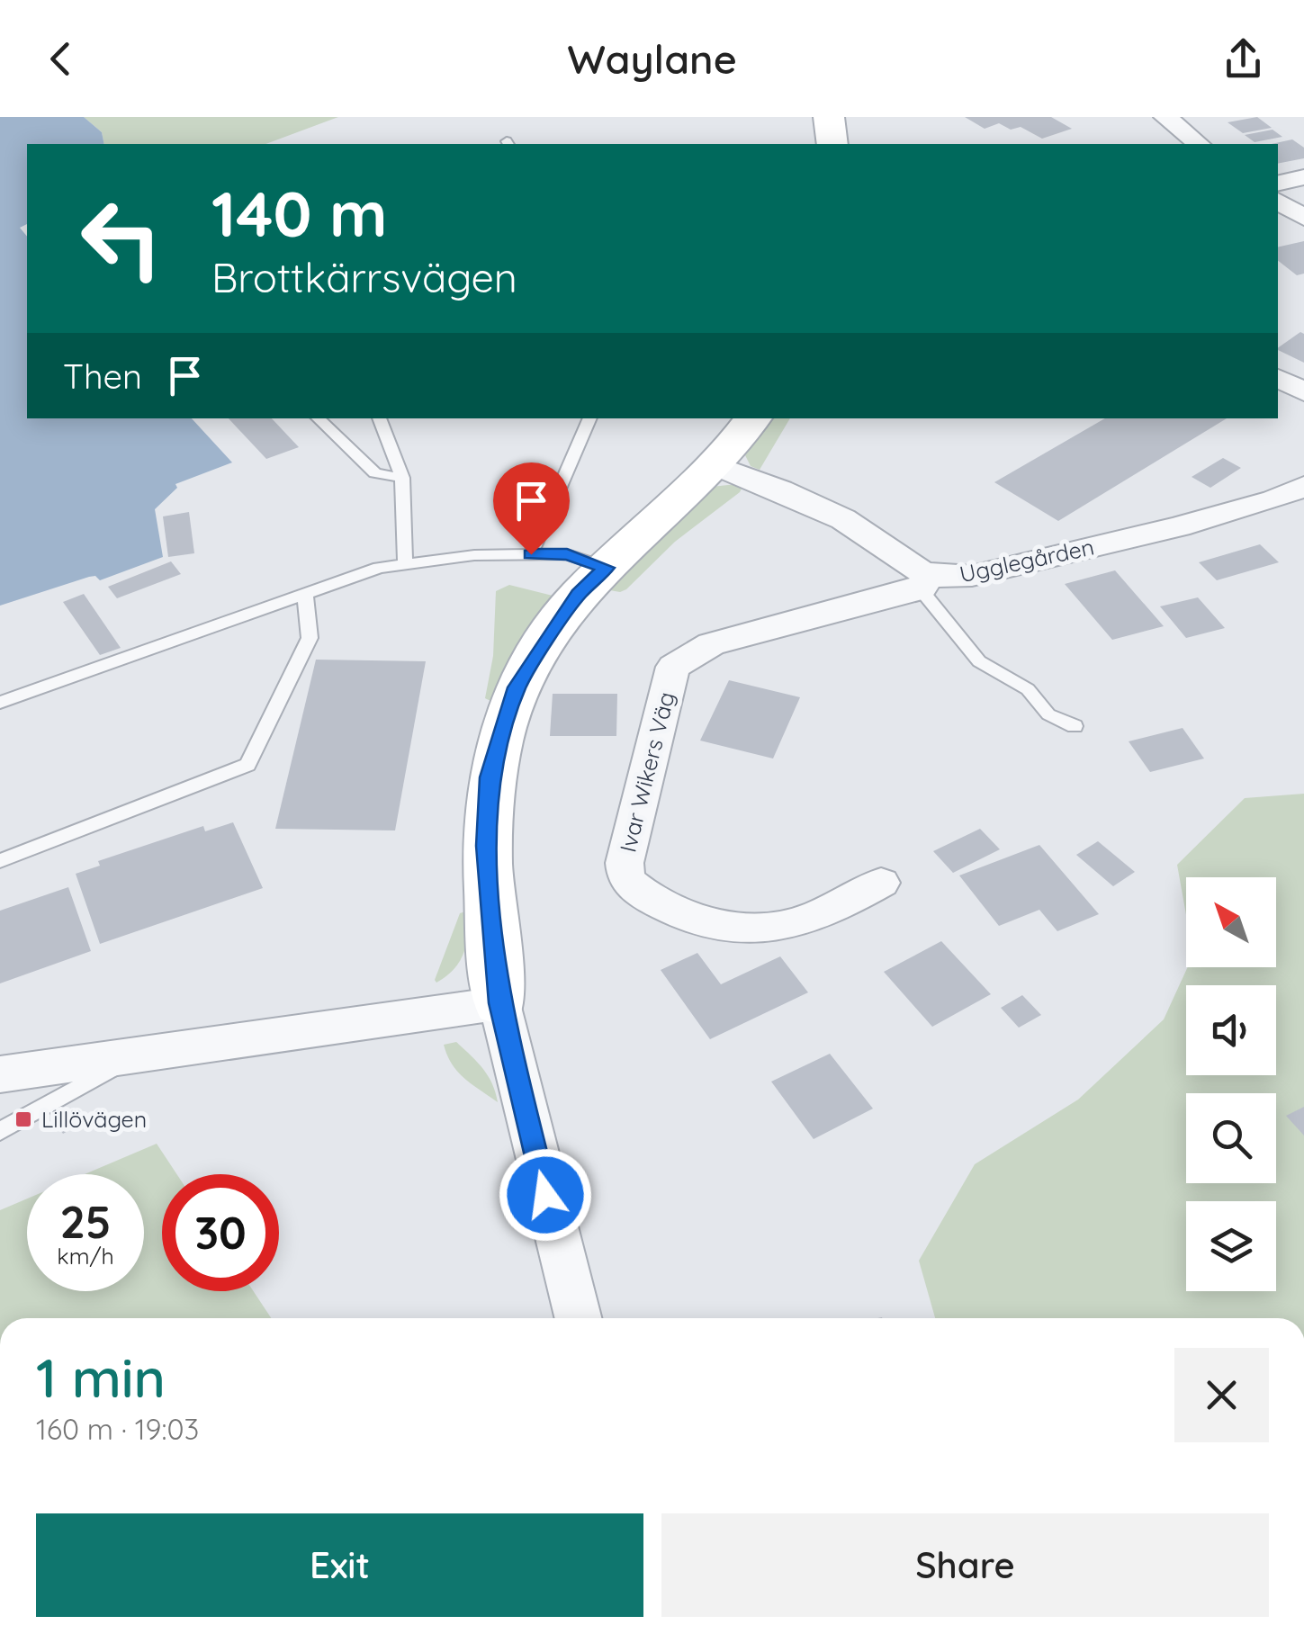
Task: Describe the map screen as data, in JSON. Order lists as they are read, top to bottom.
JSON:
{
  "streets": {
    "street": ["Ugglegården", "Ivar Wikers Väg"]
  },
  "crossings": [
    ["Ugglegården", "Ivar Wikers Väg"]
  ],
  "places": {
    "transit": ["Lillövägen"]
  },
  "north": "top left",
  "page": {
    "header": "Waylane",
    "turn": ["140 m", "Brottkärrsvägen"],
    "then": "Then",
    "speed": "25 km/h",
    "limit": "30",
    "heading": ["1 min", "160 m · 19:03"],
    "buttons": ["Exit", "Share"]
  }
}
